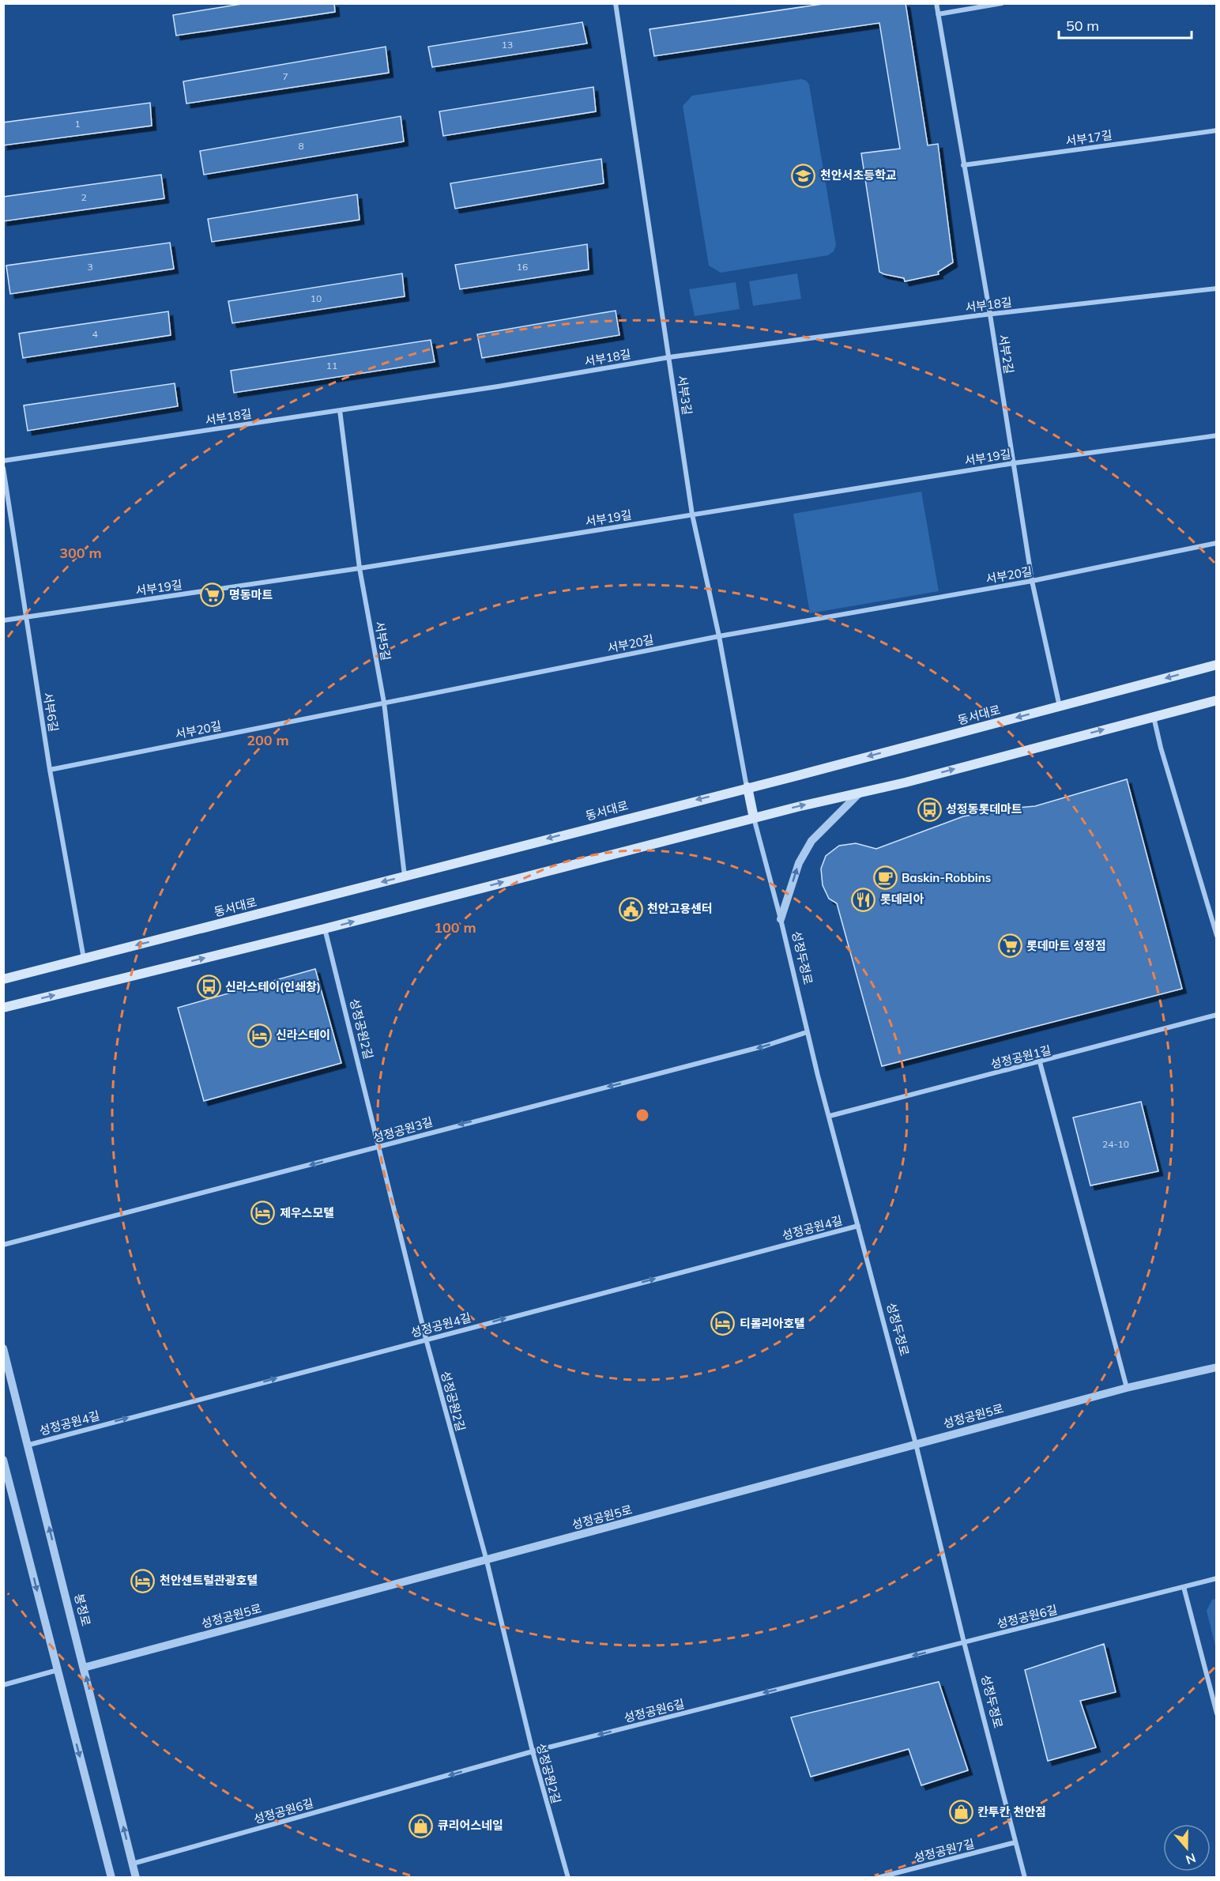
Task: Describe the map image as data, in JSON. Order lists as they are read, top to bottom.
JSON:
{
  "streets": {
    "main road": ["동서대로", "성정두정로"],
    "street": [
      "서부17길",
      "서부18길",
      "서부2길",
      "서부3길",
      "서부19길",
      "서부20길",
      "서부5길",
      "서부6길",
      "성정공원2길",
      "성정공원1길",
      "성정공원3길",
      "성정공원4길",
      "성정공원5로",
      "봉정로",
      "성정공원6길",
      "성정공원7길"
    ]
  },
  "crossings": [
    ["서부17길", "서부2길"],
    ["서부18길", "서부2길"],
    ["서부18길", "서부3길"],
    ["서부18길", "서부5길"],
    ["서부2길", "서부19길"],
    ["서부2길", "서부20길"],
    ["서부2길", "동서대로"],
    ["서부3길", "서부19길"],
    ["서부3길", "서부20길"],
    ["서부3길", "동서대로"],
    ["서부3길", "성정두정로"],
    ["서부19길", "서부5길"],
    ["서부19길", "서부6길"],
    ["서부20길", "서부5길"],
    ["서부20길", "서부6길"],
    ["서부5길", "동서대로"],
    ["서부6길", "동서대로"],
    ["동서대로", "성정두정로"],
    ["성정두정로", "성정공원1길"],
    ["성정두정로", "성정공원3길"],
    ["성정두정로", "성정공원4길"],
    ["성정두정로", "성정공원5로"],
    ["성정두정로", "성정공원6길"],
    ["성정두정로", "성정공원7길"],
    ["성정공원2길", "성정공원3길"],
    ["성정공원2길", "성정공원4길"],
    ["성정공원2길", "성정공원5로"],
    ["성정공원2길", "성정공원6길"],
    ["성정공원4길", "봉정로"],
    ["성정공원5로", "봉정로"],
    ["봉정로", "성정공원6길"]
  ],
  "one_way": ["성정공원3길", "성정공원4길", "성정공원6길"],
  "places": {
    "school or university": ["천안서초등학교"],
    "supermarket": ["명동마트", "롯데마트 성정점"],
    "bus stop": ["성정동롯데마트", "신라스테이(인쇄창)"],
    "cafe": ["Baskin-Robbins"],
    "restaurant": ["롯데리아"],
    "public building": ["천안고용센터"],
    "hotel": [
      "신라스테이",
      "제우스모텔",
      "티롤리아호텔",
      "천안센트럴관광호텔"
    ],
    "shop": ["칸투칸 천안점", "큐리어스네일"]
  },
  "house_numbers": [
    "13",
    "7",
    "1",
    "8",
    "2",
    "3",
    "16",
    "10",
    "4",
    "11",
    "24-10"
  ],
  "scale_bar": "50 m",
  "north": "bottom",
  "rings": ["300 m", "200 m", "100 m"]
}
